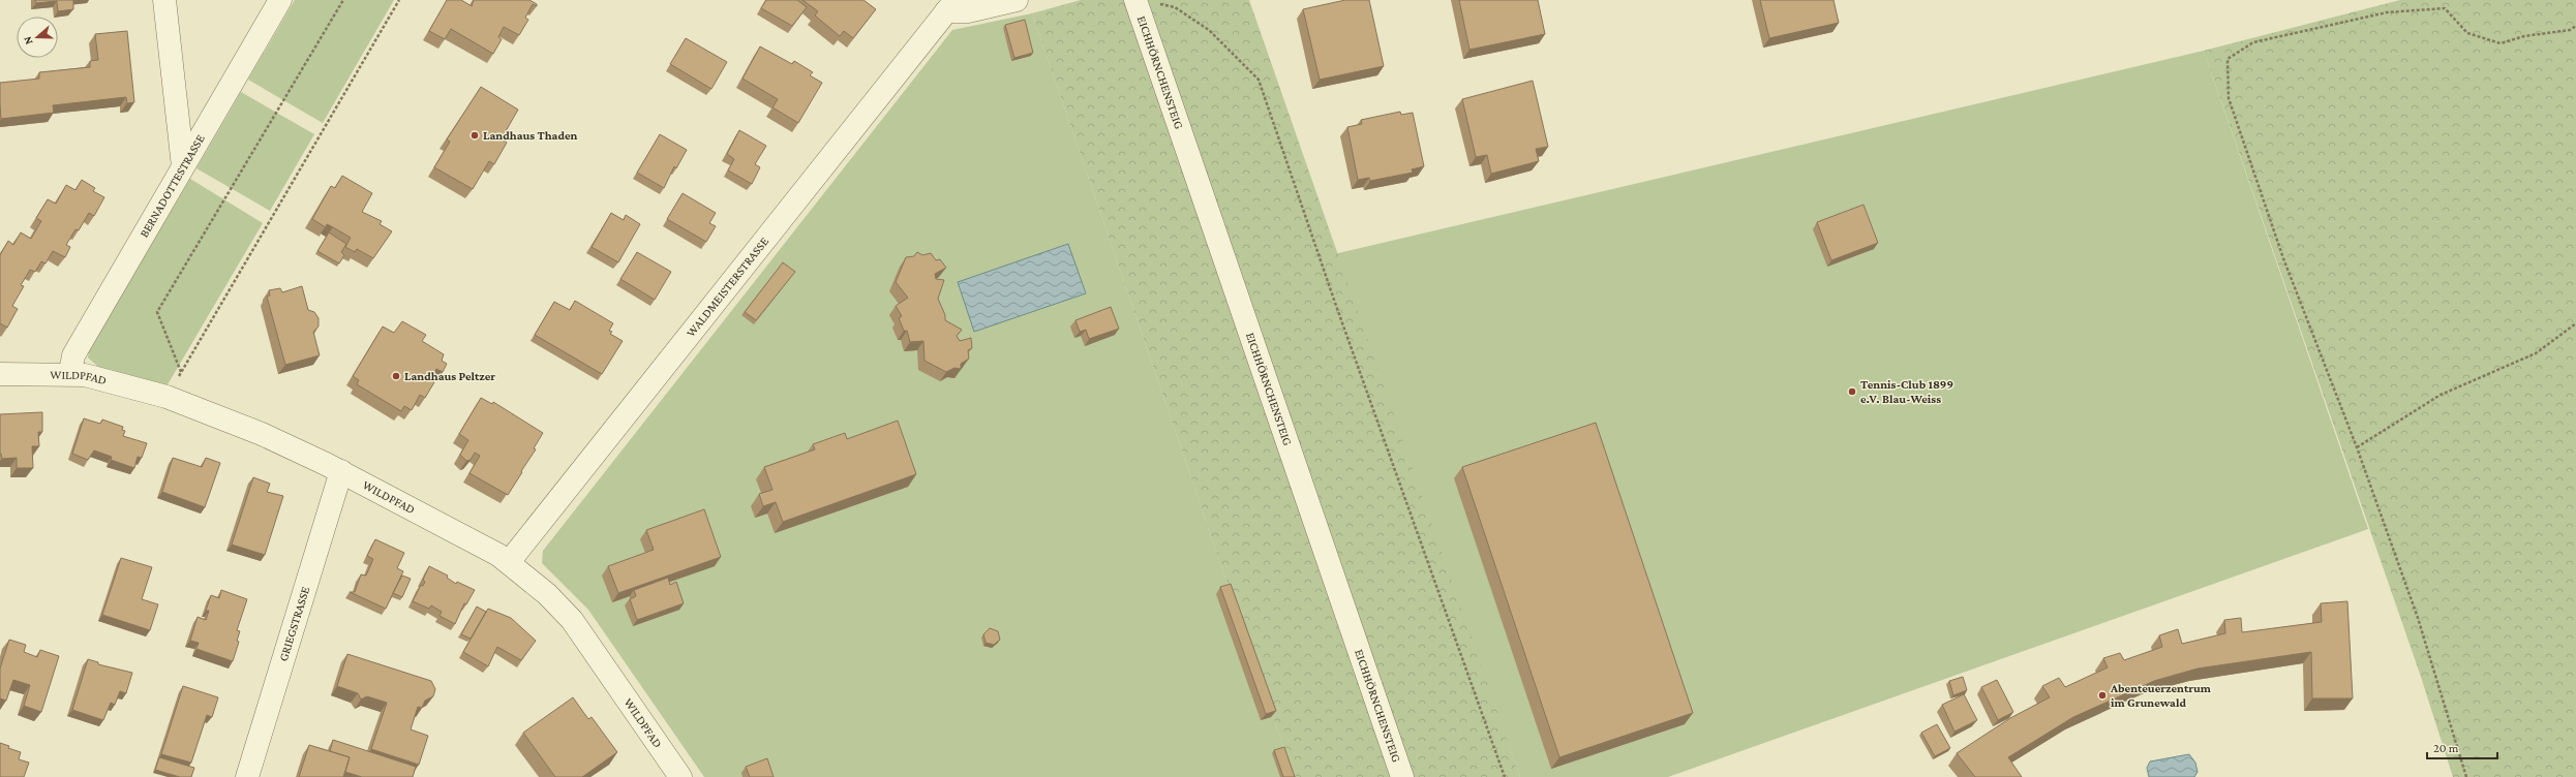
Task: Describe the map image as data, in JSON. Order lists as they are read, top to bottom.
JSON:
{
  "streets": {
    "street": [
      "EICHHÖRNCHENSTEIG",
      "BERNADOTTESTRASSE",
      "WALDMEISTERSTRASSE",
      "WILDPFAD",
      "GRIEGSTRASSE"
    ]
  },
  "crossings": [
    ["BERNADOTTESTRASSE", "WILDPFAD"],
    ["WALDMEISTERSTRASSE", "WILDPFAD"],
    ["WILDPFAD", "GRIEGSTRASSE"]
  ],
  "places": [
    "Landhaus Thaden",
    "Landhaus Peltzer",
    "Tennis-Club 1899 e.V. Blau-Weiss",
    "Abenteuerzentrum im Grunewald"
  ],
  "scale_bar": "20 m",
  "north": "left"
}
